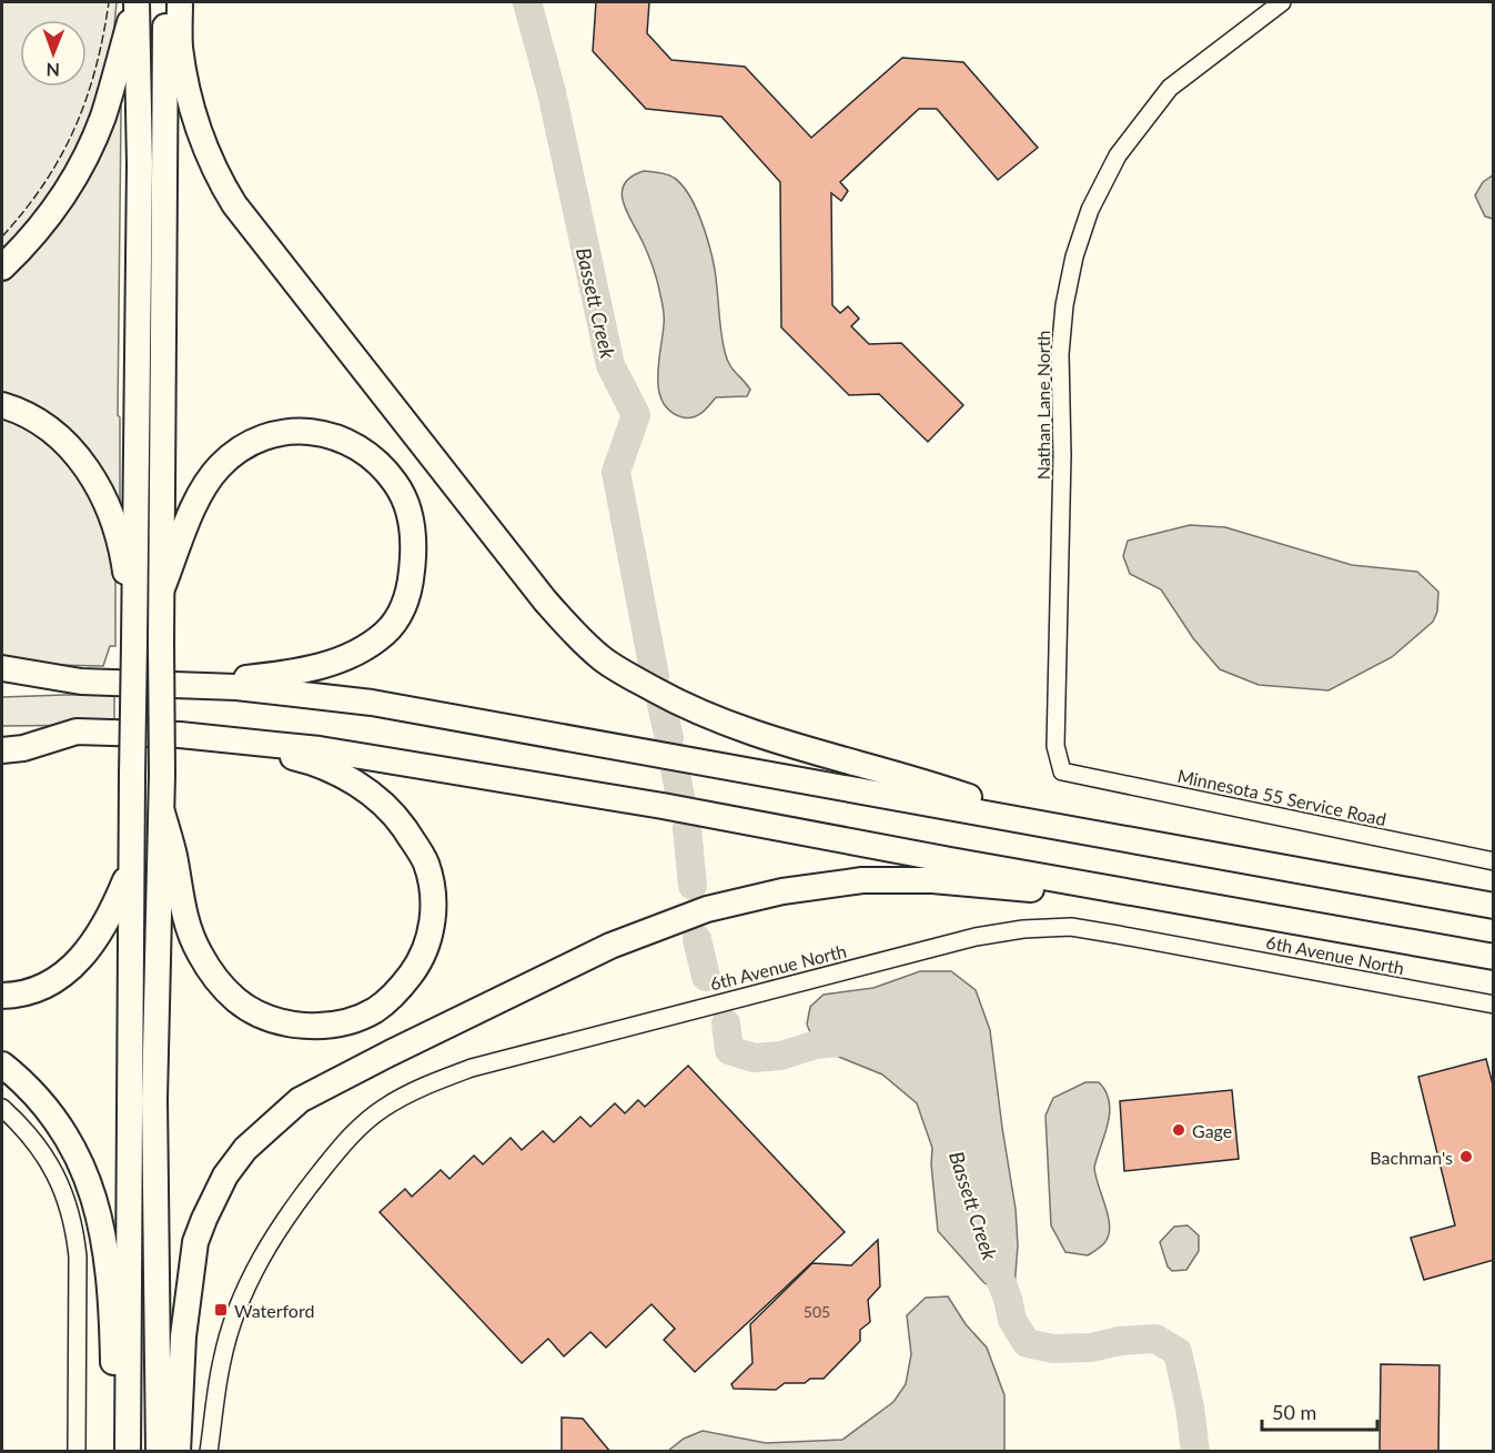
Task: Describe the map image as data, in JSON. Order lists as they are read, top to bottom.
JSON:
{
  "streets": {
    "street": ["Nathan Lane North", "Minnesota 55 Service Road", "6th Avenue North"]
  },
  "crossings": [
    ["Nathan Lane North", "Minnesota 55 Service Road"]
  ],
  "water": ["Bassett Creek"],
  "places": {
    "other": ["Gage", "Bachman's"],
    "transit": ["Waterford"]
  },
  "house_numbers": ["505"],
  "scale_bar": "50 m",
  "north": "bottom"
}
